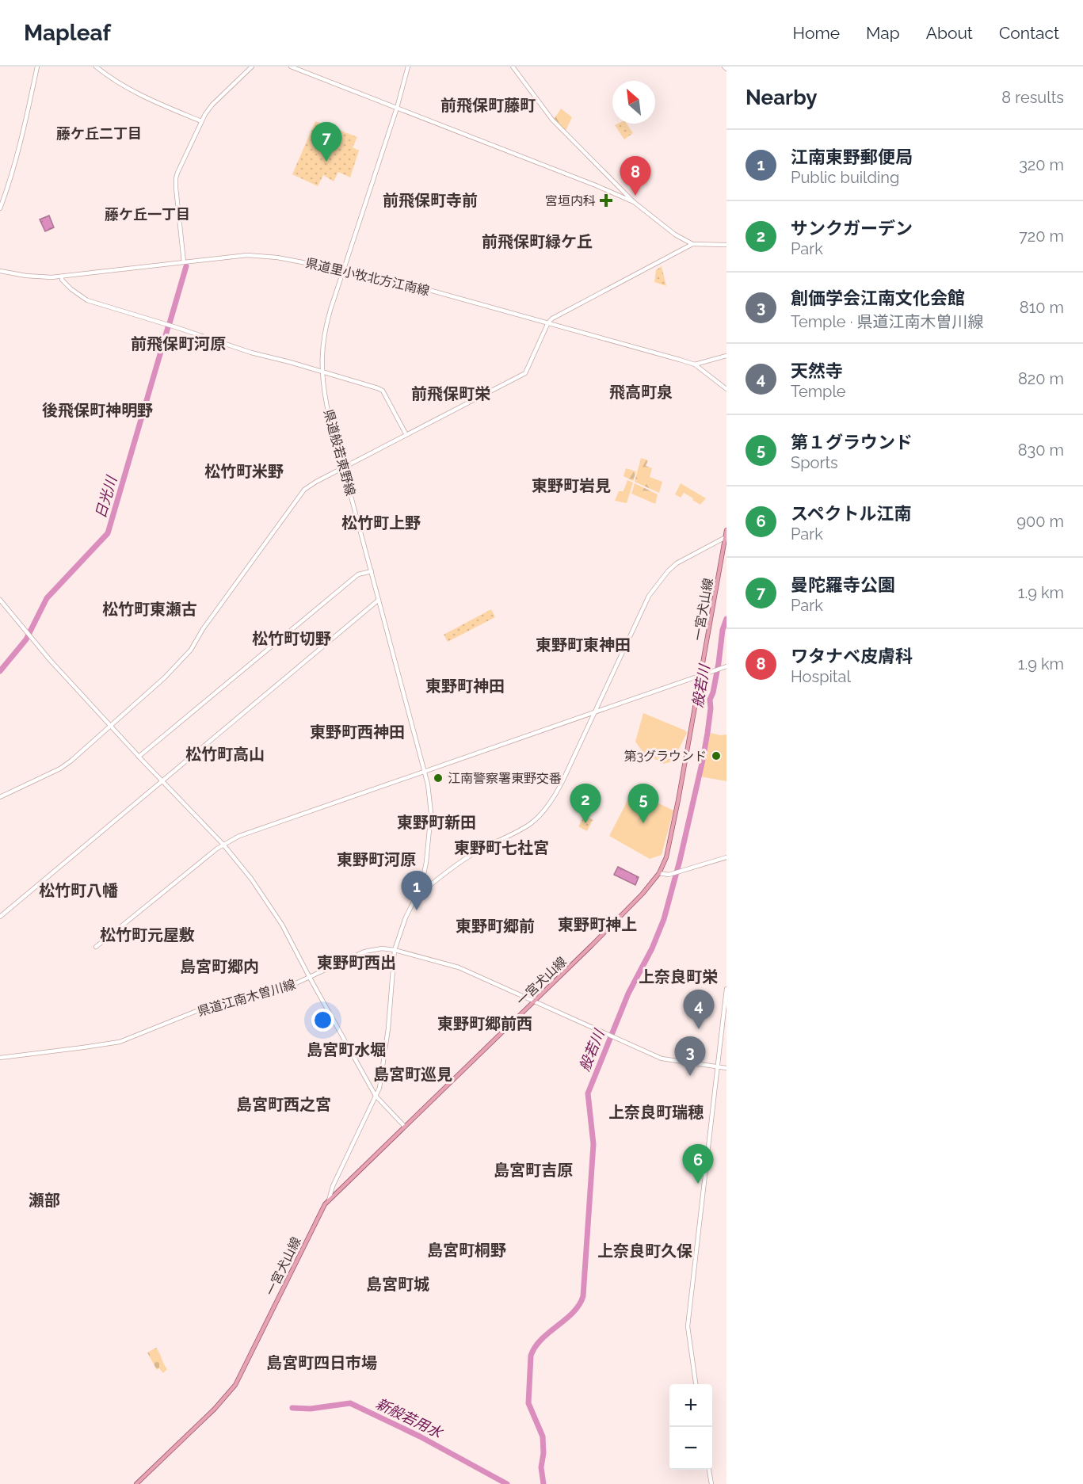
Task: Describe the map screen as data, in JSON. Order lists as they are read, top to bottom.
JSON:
{
  "streets": {
    "main road": ["一宮犬山線"],
    "street": ["県道里小牧北方江南線", "県道般若東野線", "県道江南木曽川線"]
  },
  "crossings": [
    ["県道里小牧北方江南線", "県道般若東野線"],
    ["県道般若東野線", "一宮犬山線"],
    ["県道般若東野線", "県道江南木曽川線"],
    ["一宮犬山線", "県道江南木曽川線"]
  ],
  "districts": [
    "前飛保町藤町",
    "藤ケ丘二丁目",
    "前飛保町寺前",
    "藤ケ丘一丁目",
    "前飛保町緑ケ丘",
    "前飛保町河原",
    "飛高町泉",
    "前飛保町栄",
    "後飛保町神明野",
    "松竹町米野",
    "東野町岩見",
    "松竹町上野",
    "松竹町東瀬古",
    "松竹町切野",
    "東野町東神田",
    "東野町神田",
    "東野町西神田",
    "松竹町高山",
    "東野町新田",
    "東野町七社宮",
    "東野町河原",
    "松竹町八幡",
    "東野町神上",
    "東野町郷前",
    "松竹町元屋敷",
    "東野町西出",
    "島宮町郷内",
    "上奈良町栄",
    "東野町郷前西",
    "島宮町水堀",
    "島宮町巡見",
    "島宮町西之宮",
    "上奈良町瑞穂",
    "島宮町吉原",
    "瀬部",
    "島宮町桐野",
    "上奈良町久保",
    "島宮町城",
    "島宮町四日市場"
  ],
  "water": ["日光川", "般若川", "新般若用水"],
  "places": {
    "health": ["宮垣内科"],
    "other": ["第3グラウンド", "江南警察署東野交番"]
  },
  "north": "top left",
  "page": {
    "header": "Mapleaf",
    "nav": [
      "Home",
      "Map",
      "About",
      "Contact"
    ],
    "heading": ["Nearby", "8 results"],
    "pins": [
      "7",
      "8",
      "2",
      "5",
      "1",
      "4",
      "3",
      "6"
    ],
    "list": [
      {
        "mark": "1",
        "name": "江南東野郵便局",
        "note": "Public building",
        "value": "320 m"
      },
      {
        "mark": "2",
        "name": "サンクガーデン",
        "note": "Park",
        "value": "720 m"
      },
      {
        "mark": "3",
        "name": "創価学会江南文化会館",
        "note": "Temple · 県道江南木曽川線",
        "value": "810 m"
      },
      {
        "mark": "4",
        "name": "天然寺",
        "note": "Temple",
        "value": "820 m"
      },
      {
        "mark": "5",
        "name": "第１グラウンド",
        "note": "Sports",
        "value": "830 m"
      },
      {
        "mark": "6",
        "name": "スペクトル江南",
        "note": "Park",
        "value": "900 m"
      },
      {
        "mark": "7",
        "name": "曼陀羅寺公園",
        "note": "Park",
        "value": "1.9 km"
      },
      {
        "mark": "8",
        "name": "ワタナベ皮膚科",
        "note": "Hospital",
        "value": "1.9 km"
      }
    ],
    "map_buttons": ["+", "−"]
  }
}
